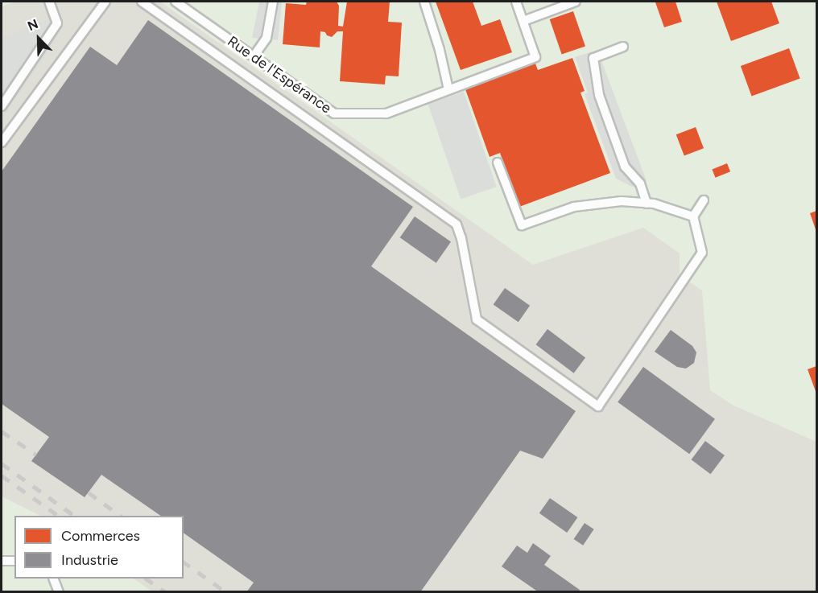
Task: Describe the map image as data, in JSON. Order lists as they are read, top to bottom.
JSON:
{
  "streets": {
    "lane": ["Rue de l'Espérance"]
  },
  "legend": ["Commerces", "Industrie"],
  "north": "top left"
}
